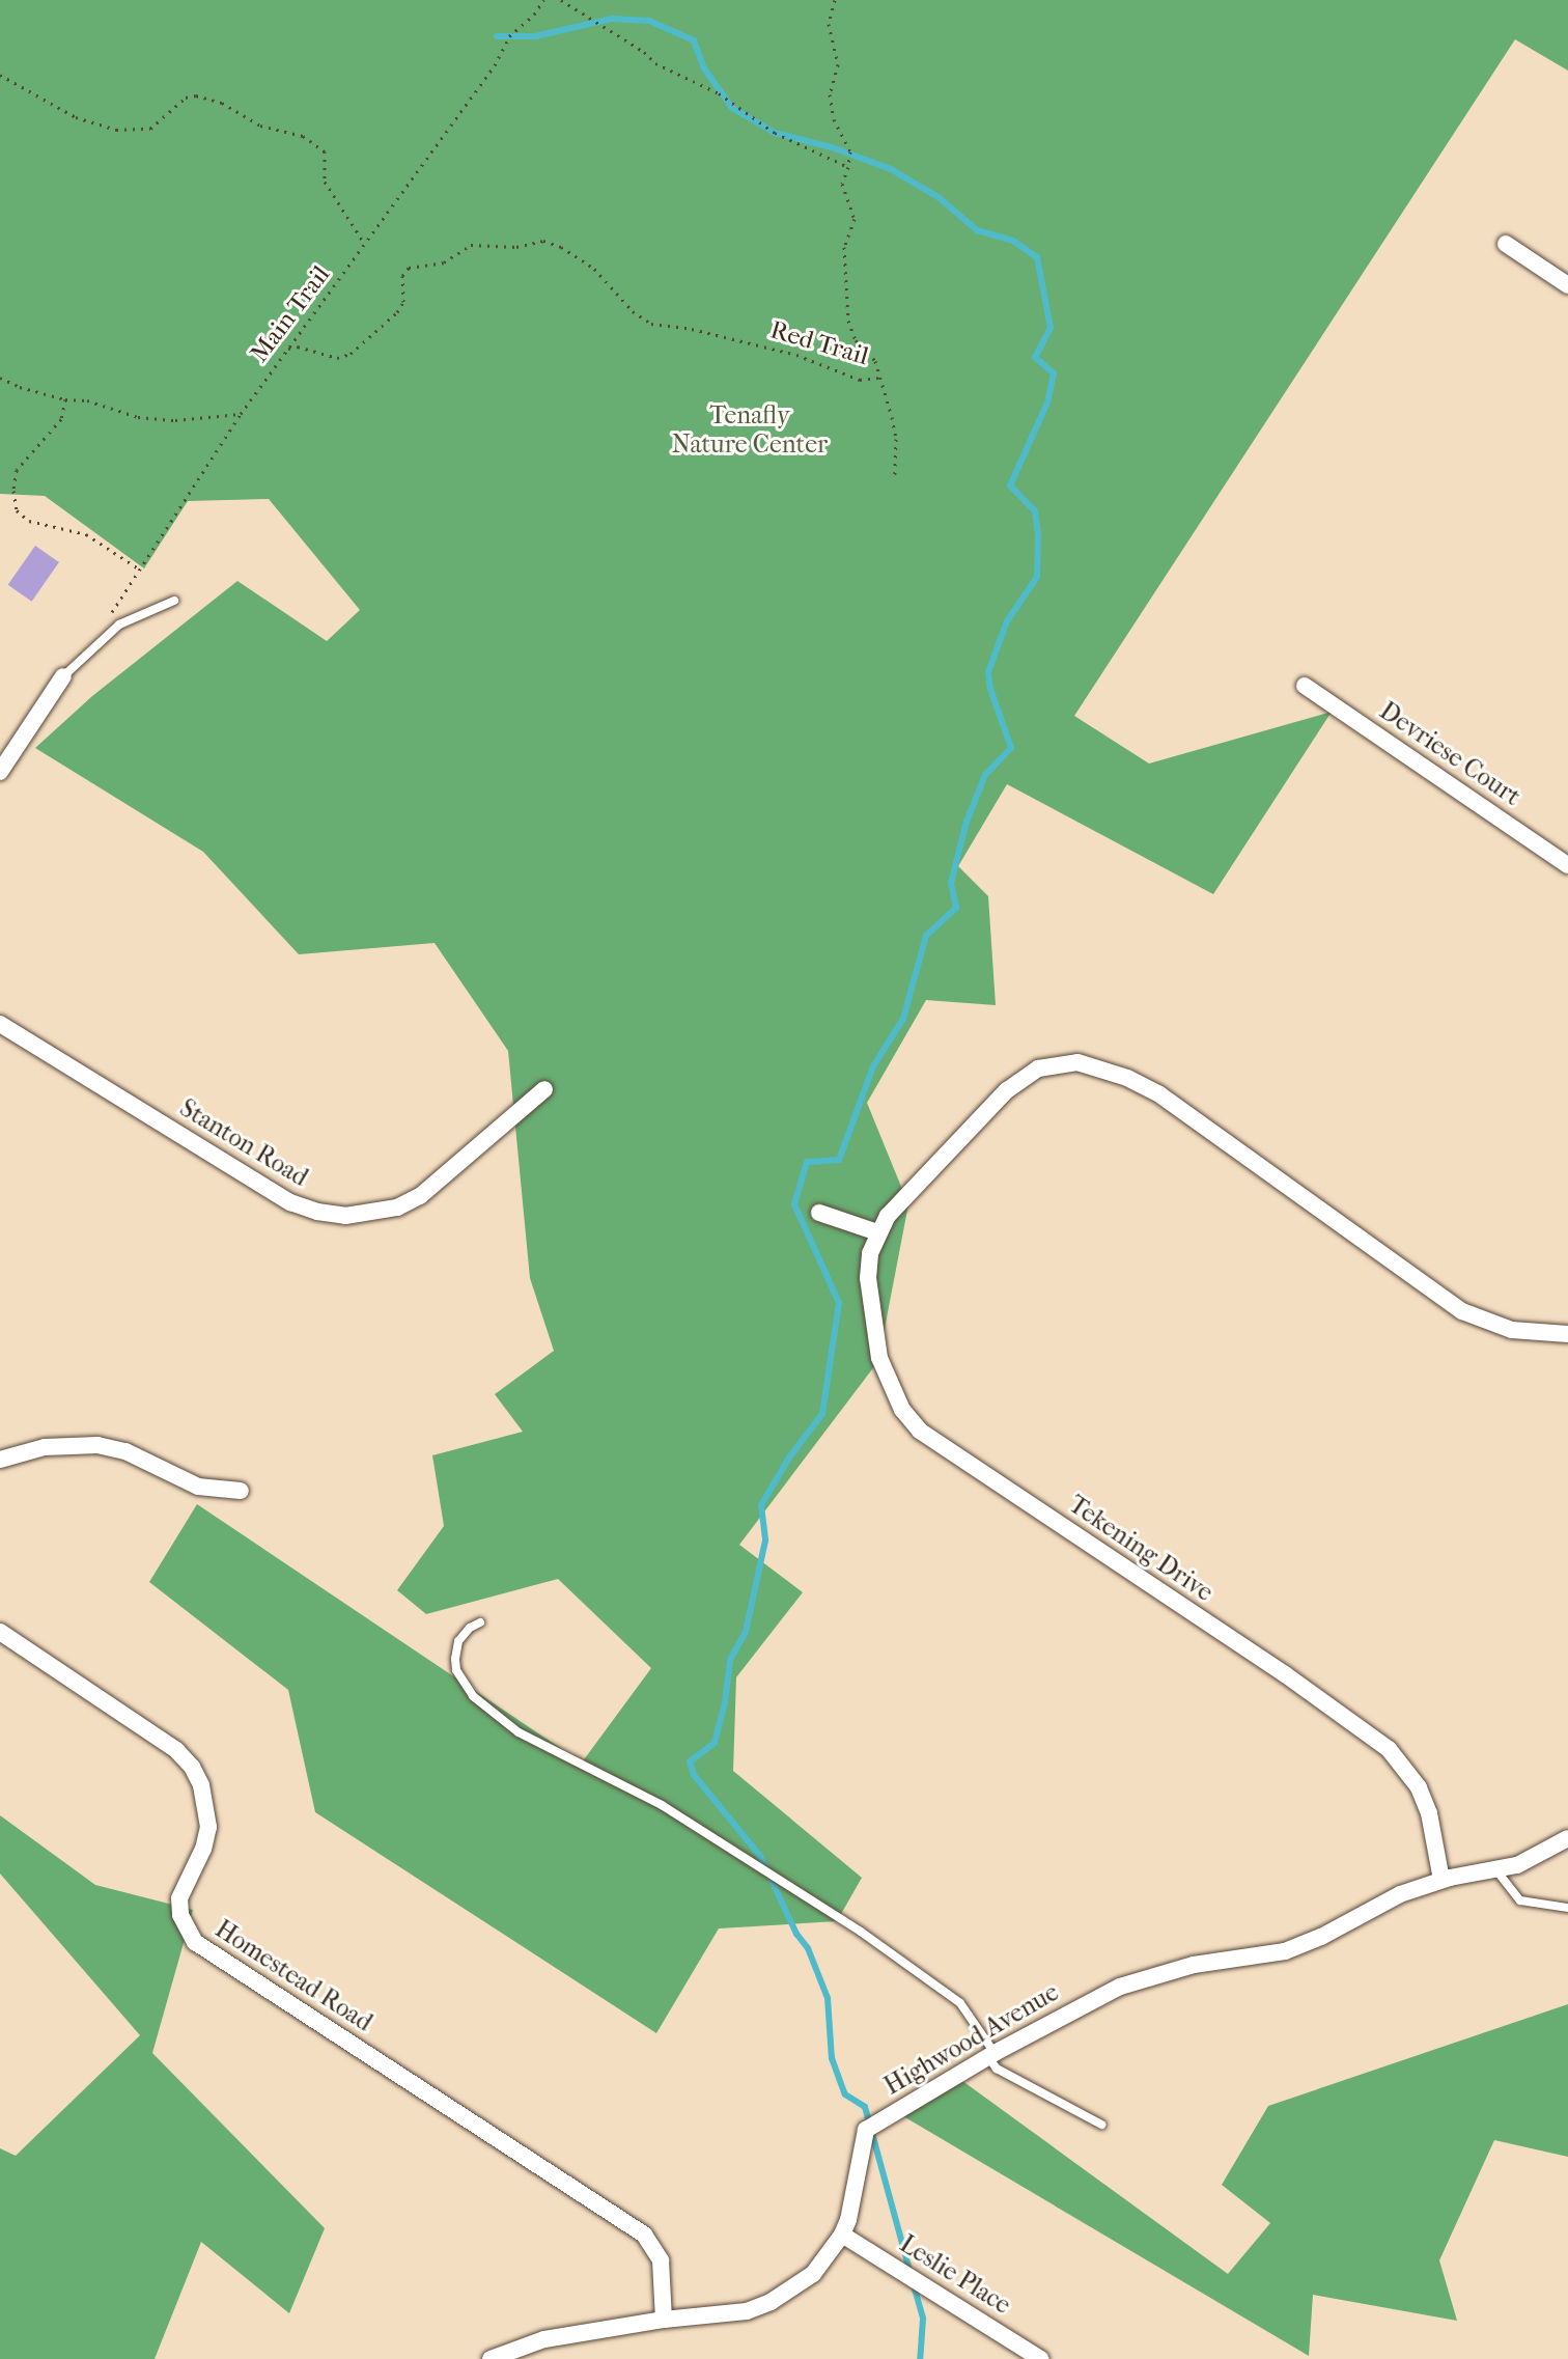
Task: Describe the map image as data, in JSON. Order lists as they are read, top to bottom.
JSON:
{
  "streets": {
    "street": [
      "Devriese Court",
      "Stanton Road",
      "Tekening Drive",
      "Homestead Road",
      "Highwood Avenue",
      "Leslie Place"
    ],
    "path": ["Main Trail", "Red Trail"]
  },
  "crossings": [
    ["Main Trail", "Red Trail"],
    ["Tekening Drive", "Highwood Avenue"],
    ["Homestead Road", "Highwood Avenue"],
    ["Highwood Avenue", "Leslie Place"]
  ],
  "parks": ["Tenafly Nature Center"]
}
